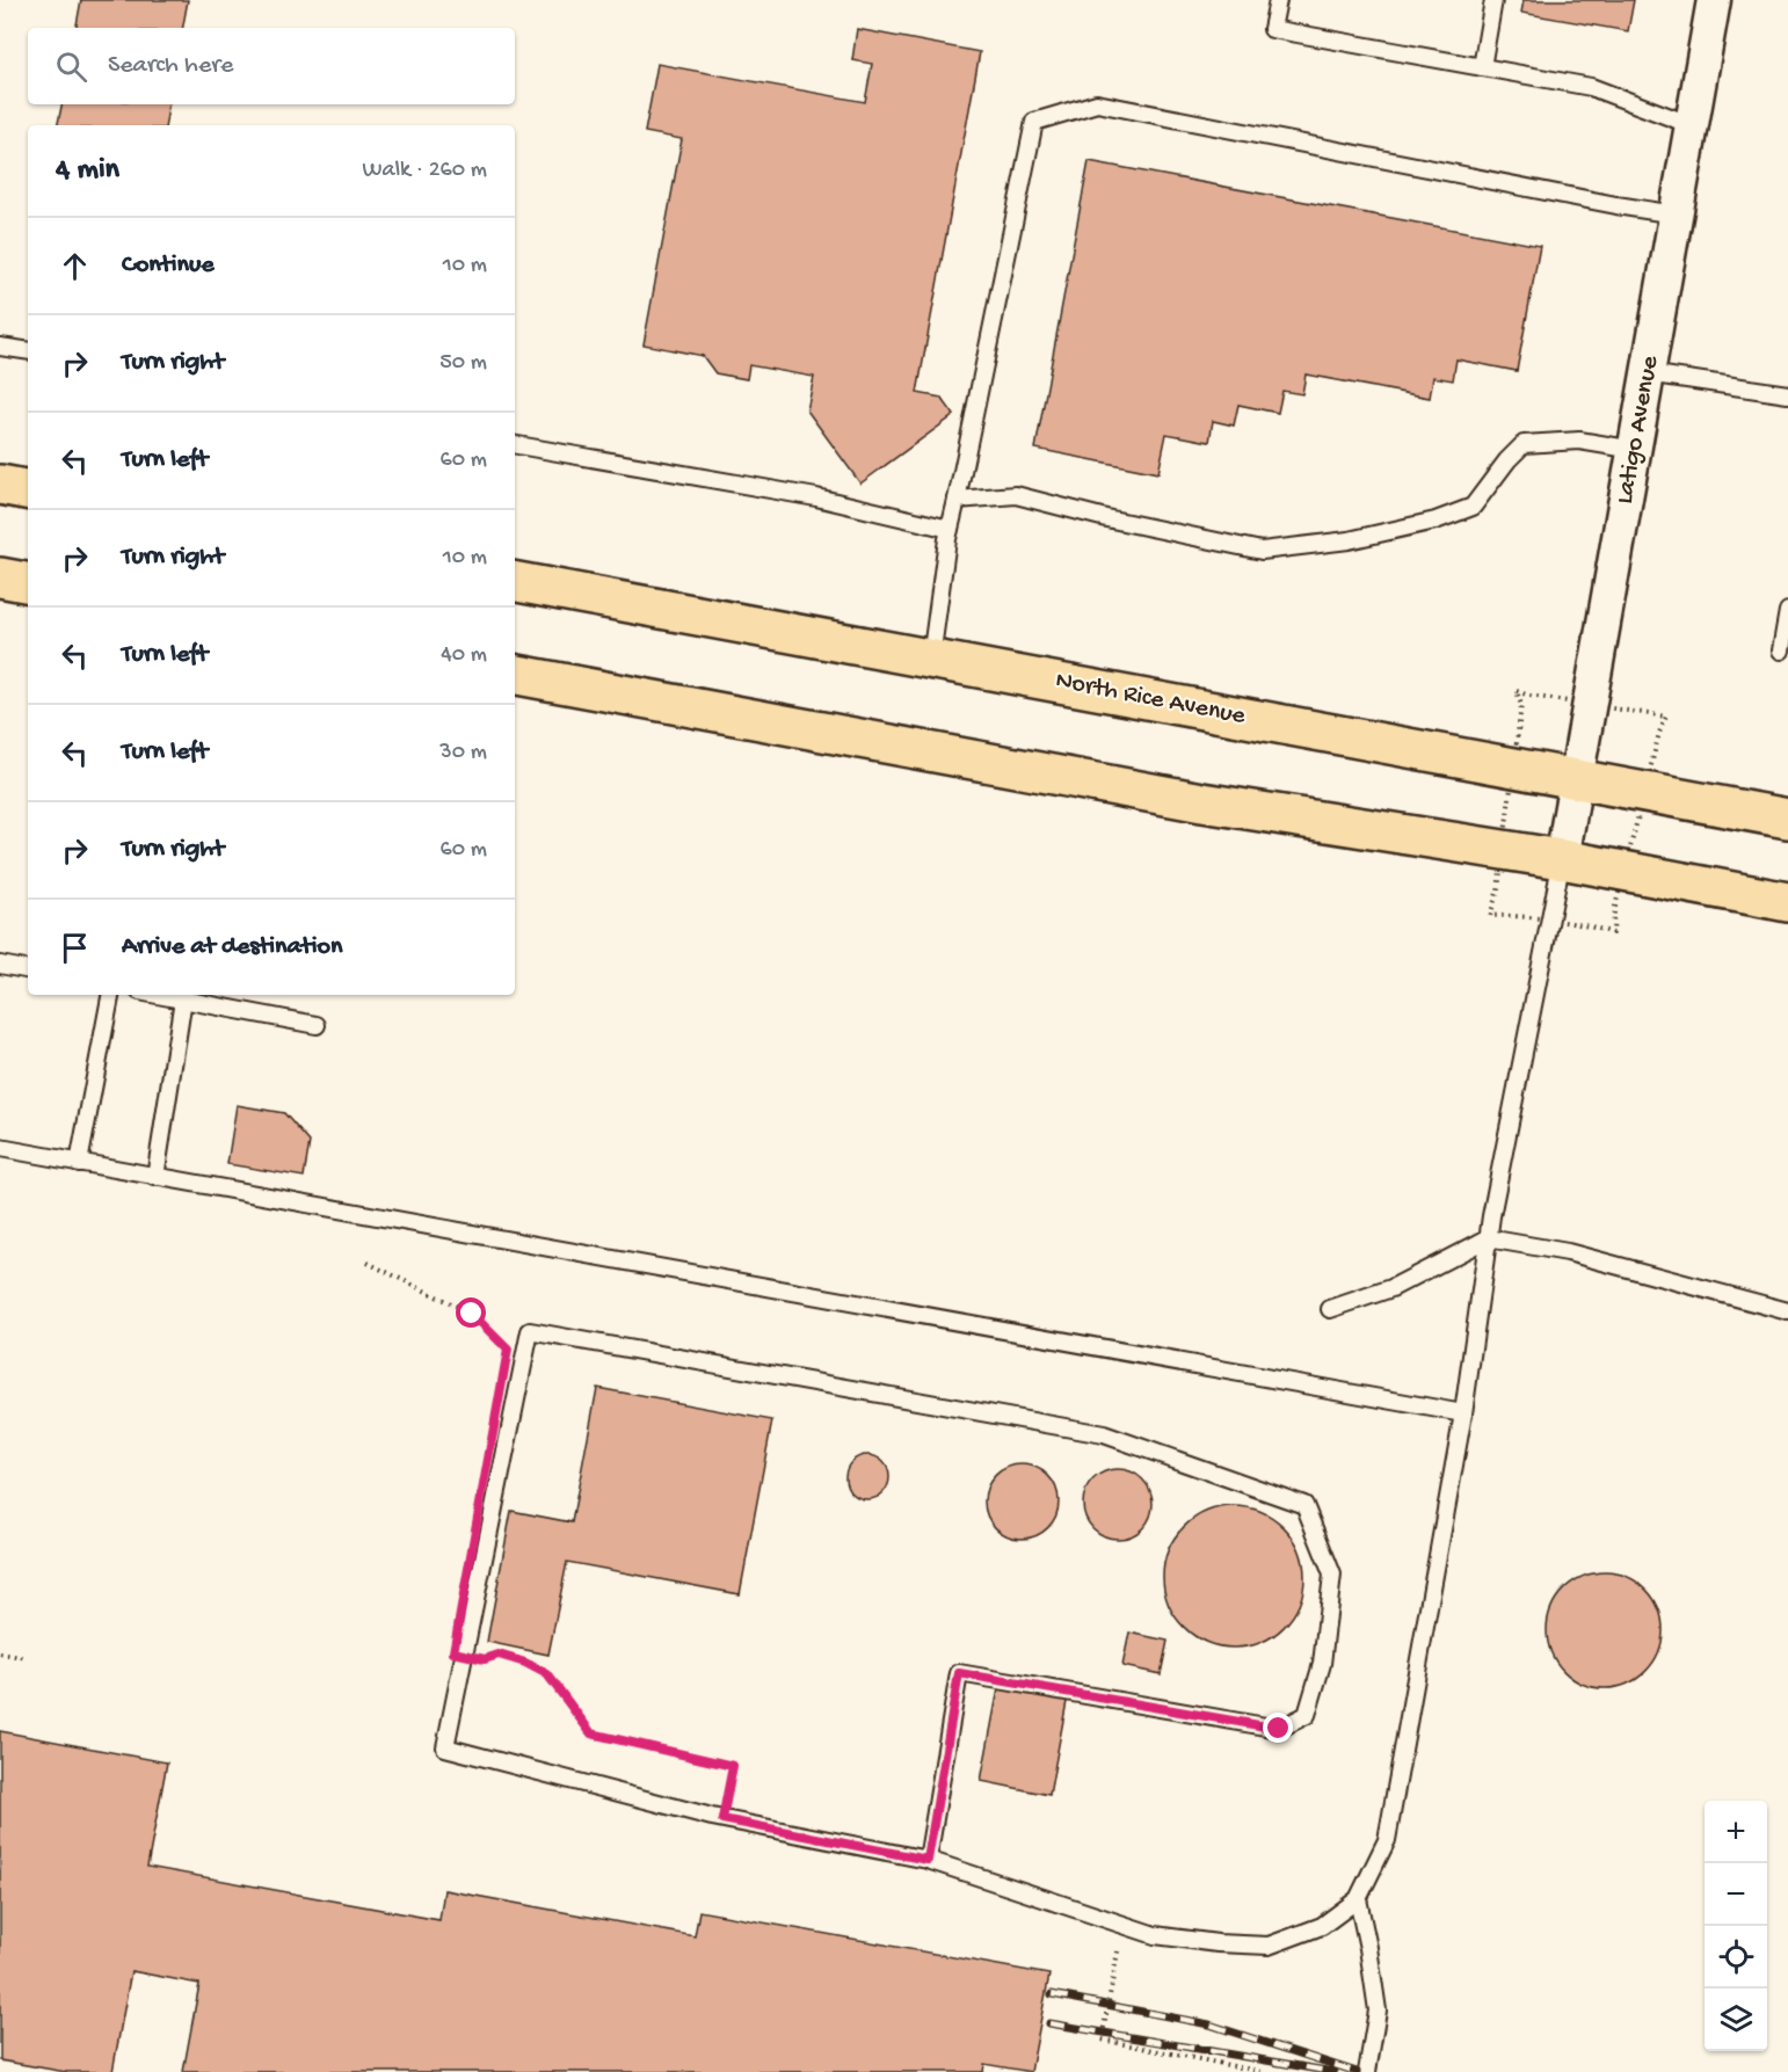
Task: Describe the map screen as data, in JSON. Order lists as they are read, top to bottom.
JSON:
{
  "streets": {
    "highway": ["North Rice Avenue"],
    "street": ["Latigo Avenue"]
  },
  "crossings": [
    ["Latigo Avenue", "North Rice Avenue"]
  ],
  "page": {
    "search": "Search here",
    "heading": ["4 min", "Walk · 260 m"],
    "list": [
      ["Continue", "10 m"],
      ["Turn right", "50 m"],
      ["Turn left", "60 m"],
      ["Turn right", "10 m"],
      ["Turn left", "40 m"],
      ["Turn left", "30 m"],
      ["Turn right", "60 m"],
      "Arrive at destination"
    ],
    "map_buttons": ["+", "−"]
  }
}
